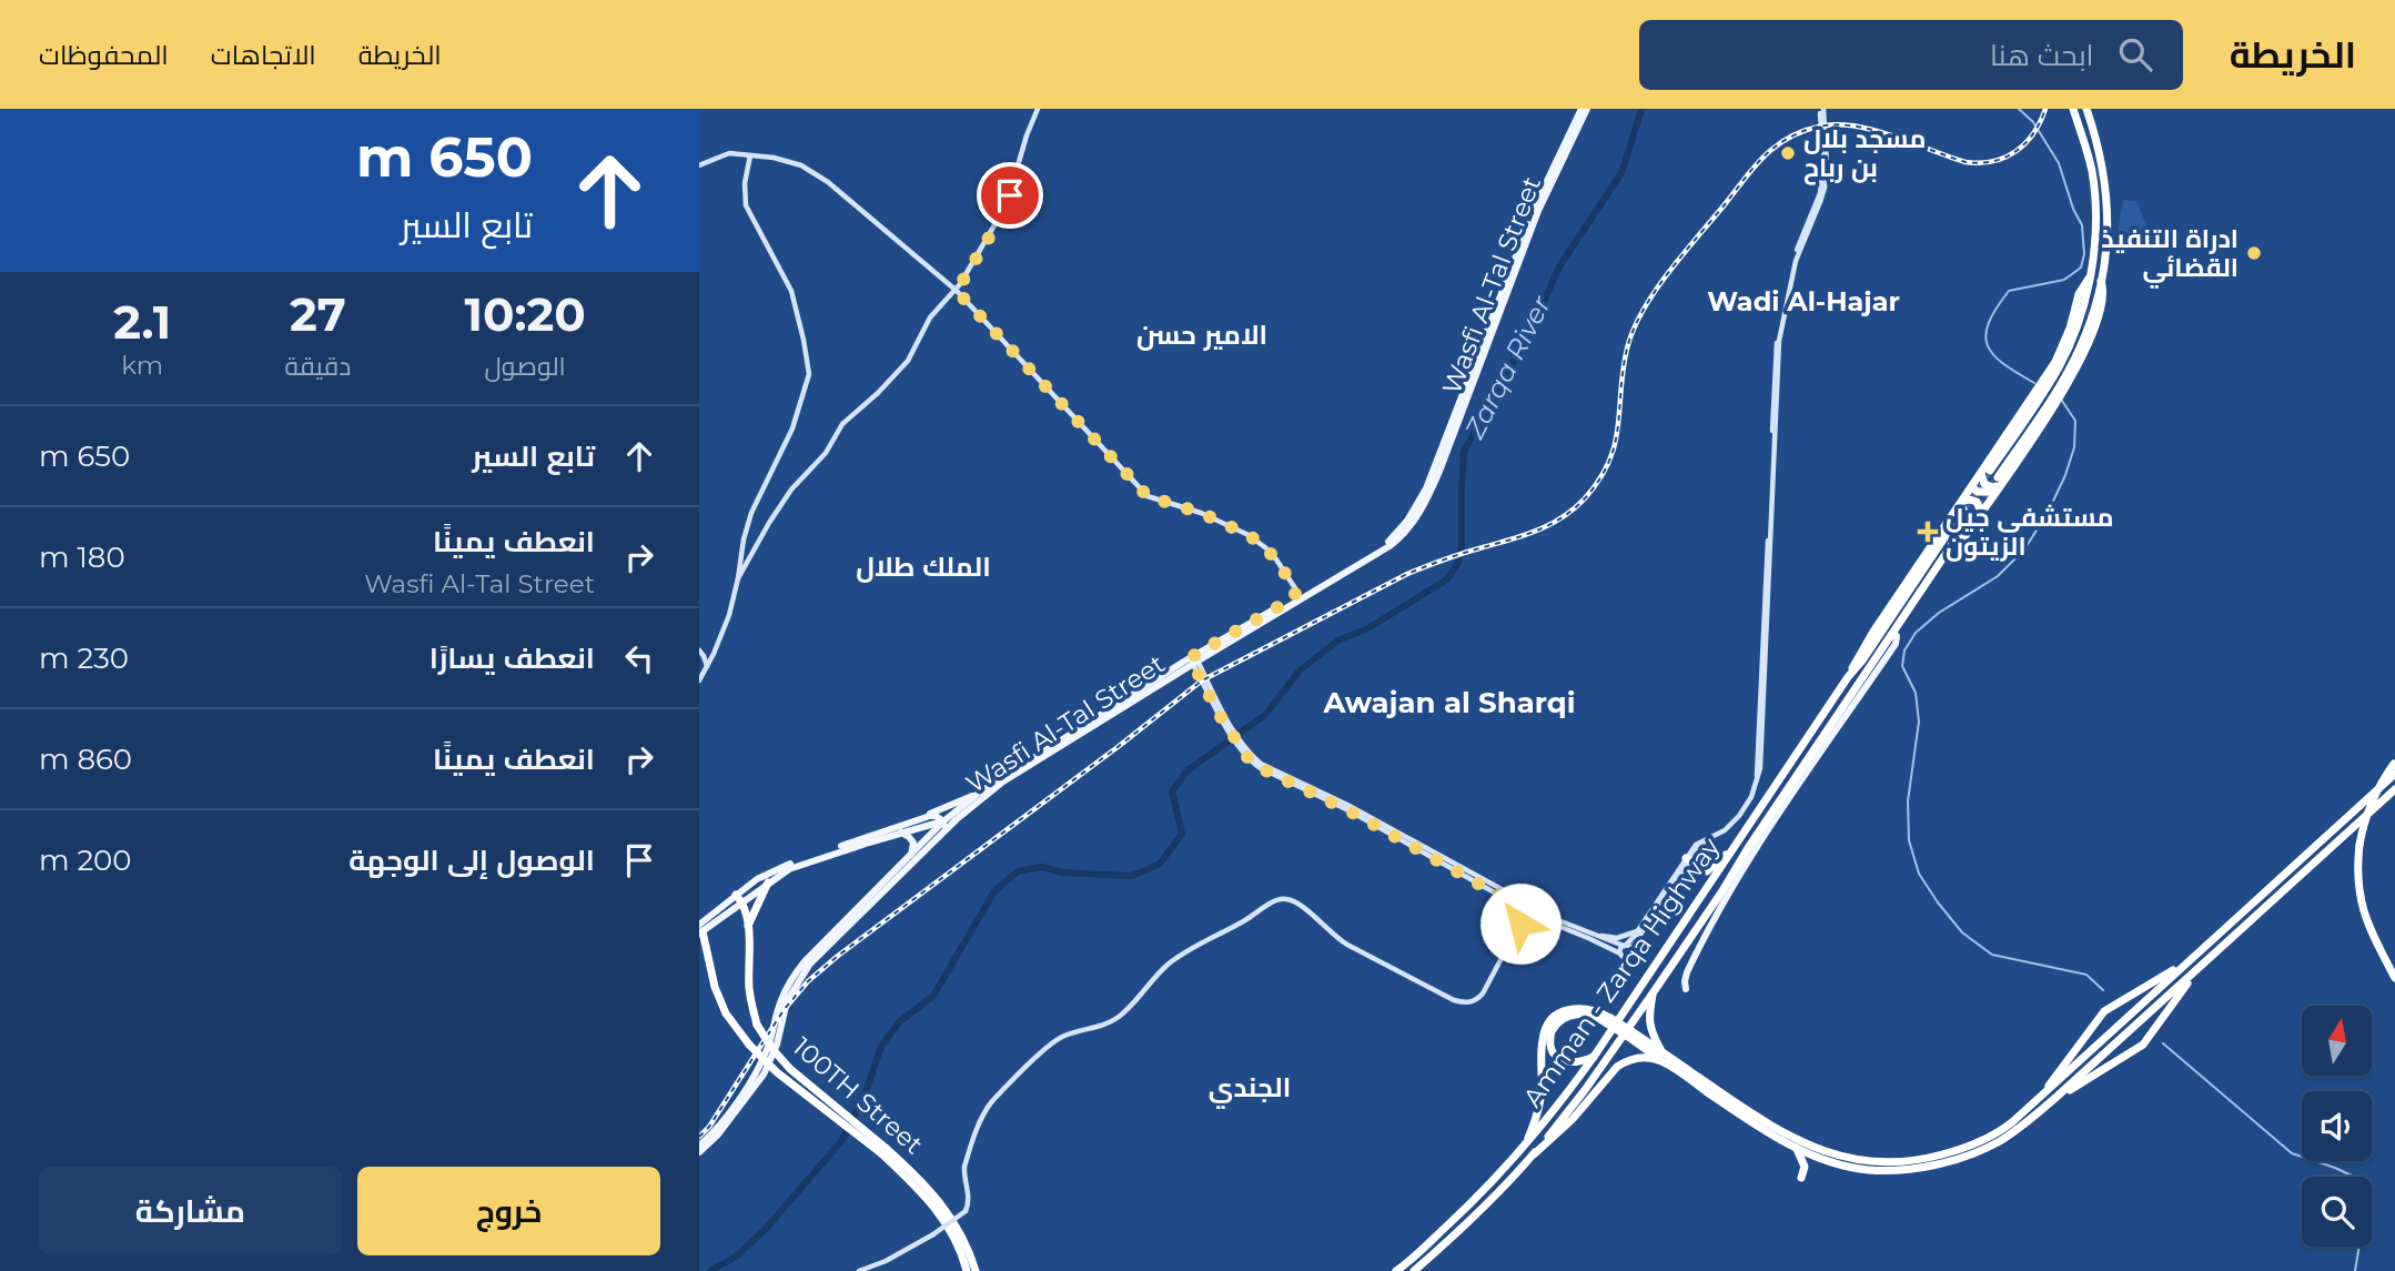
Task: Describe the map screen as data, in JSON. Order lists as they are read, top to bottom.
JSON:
{
  "streets": {
    "highway": ["Amman - Zarqa Highway", "100TH Street"],
    "main road": ["Wasfi Al-Tal Street"]
  },
  "districts": [
    "Wadi Al-Hajar",
    "الامير حسن",
    "الملك طلال",
    "Awajan al Sharqi",
    "الجندي"
  ],
  "water": ["Zarqa River"],
  "places": {
    "other": ["مسجد بلال بن رباح", "ادراة التنفيذ القضائي"],
    "health": ["مستشفى جيل الزيتون"]
  },
  "north": "top",
  "page": {
    "header": "الخريطة",
    "search": "ابحث هنا",
    "nav": ["الخريطة", "الاتجاهات", "المحفوظات"],
    "turn": ["650 m", "تابع السير"],
    "eta": [
      "10:20",
      "الوصول",
      "27",
      "دقيقة",
      "2.1",
      "km"
    ],
    "list": [
      {
        "name": "تابع السير",
        "value": "650 m"
      },
      {
        "name": "انعطف يمينًا",
        "note": "Wasfi Al-Tal Street",
        "value": "180 m"
      },
      {
        "name": "انعطف يسارًا",
        "value": "230 m"
      },
      {
        "name": "انعطف يمينًا",
        "value": "860 m"
      },
      {
        "name": "الوصول إلى الوجهة",
        "value": "200 m"
      }
    ],
    "buttons": ["خروج", "مشاركة"]
  }
}
